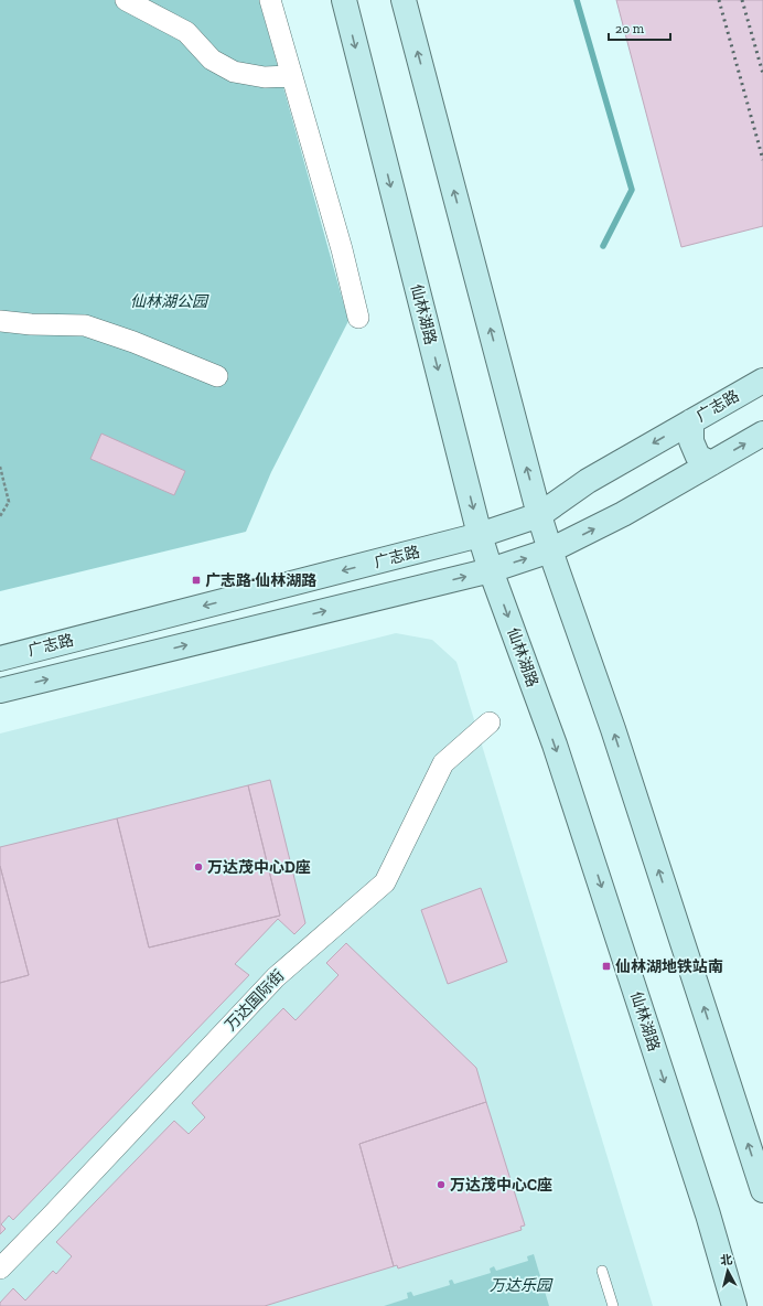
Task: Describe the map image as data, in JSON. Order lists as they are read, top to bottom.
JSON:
{
  "streets": {
    "main road": ["仙林湖路", "广志路"],
    "street": ["万达国际街"]
  },
  "crossings": [
    ["仙林湖路", "广志路"]
  ],
  "parks": ["仙林湖公园", "万达乐园"],
  "places": {
    "transit": ["广志路·仙林湖路", "仙林湖地铁站南"],
    "other": ["万达茂中心D座", "万达茂中心C座"]
  },
  "scale_bar": "20 m",
  "north": "top"
}
